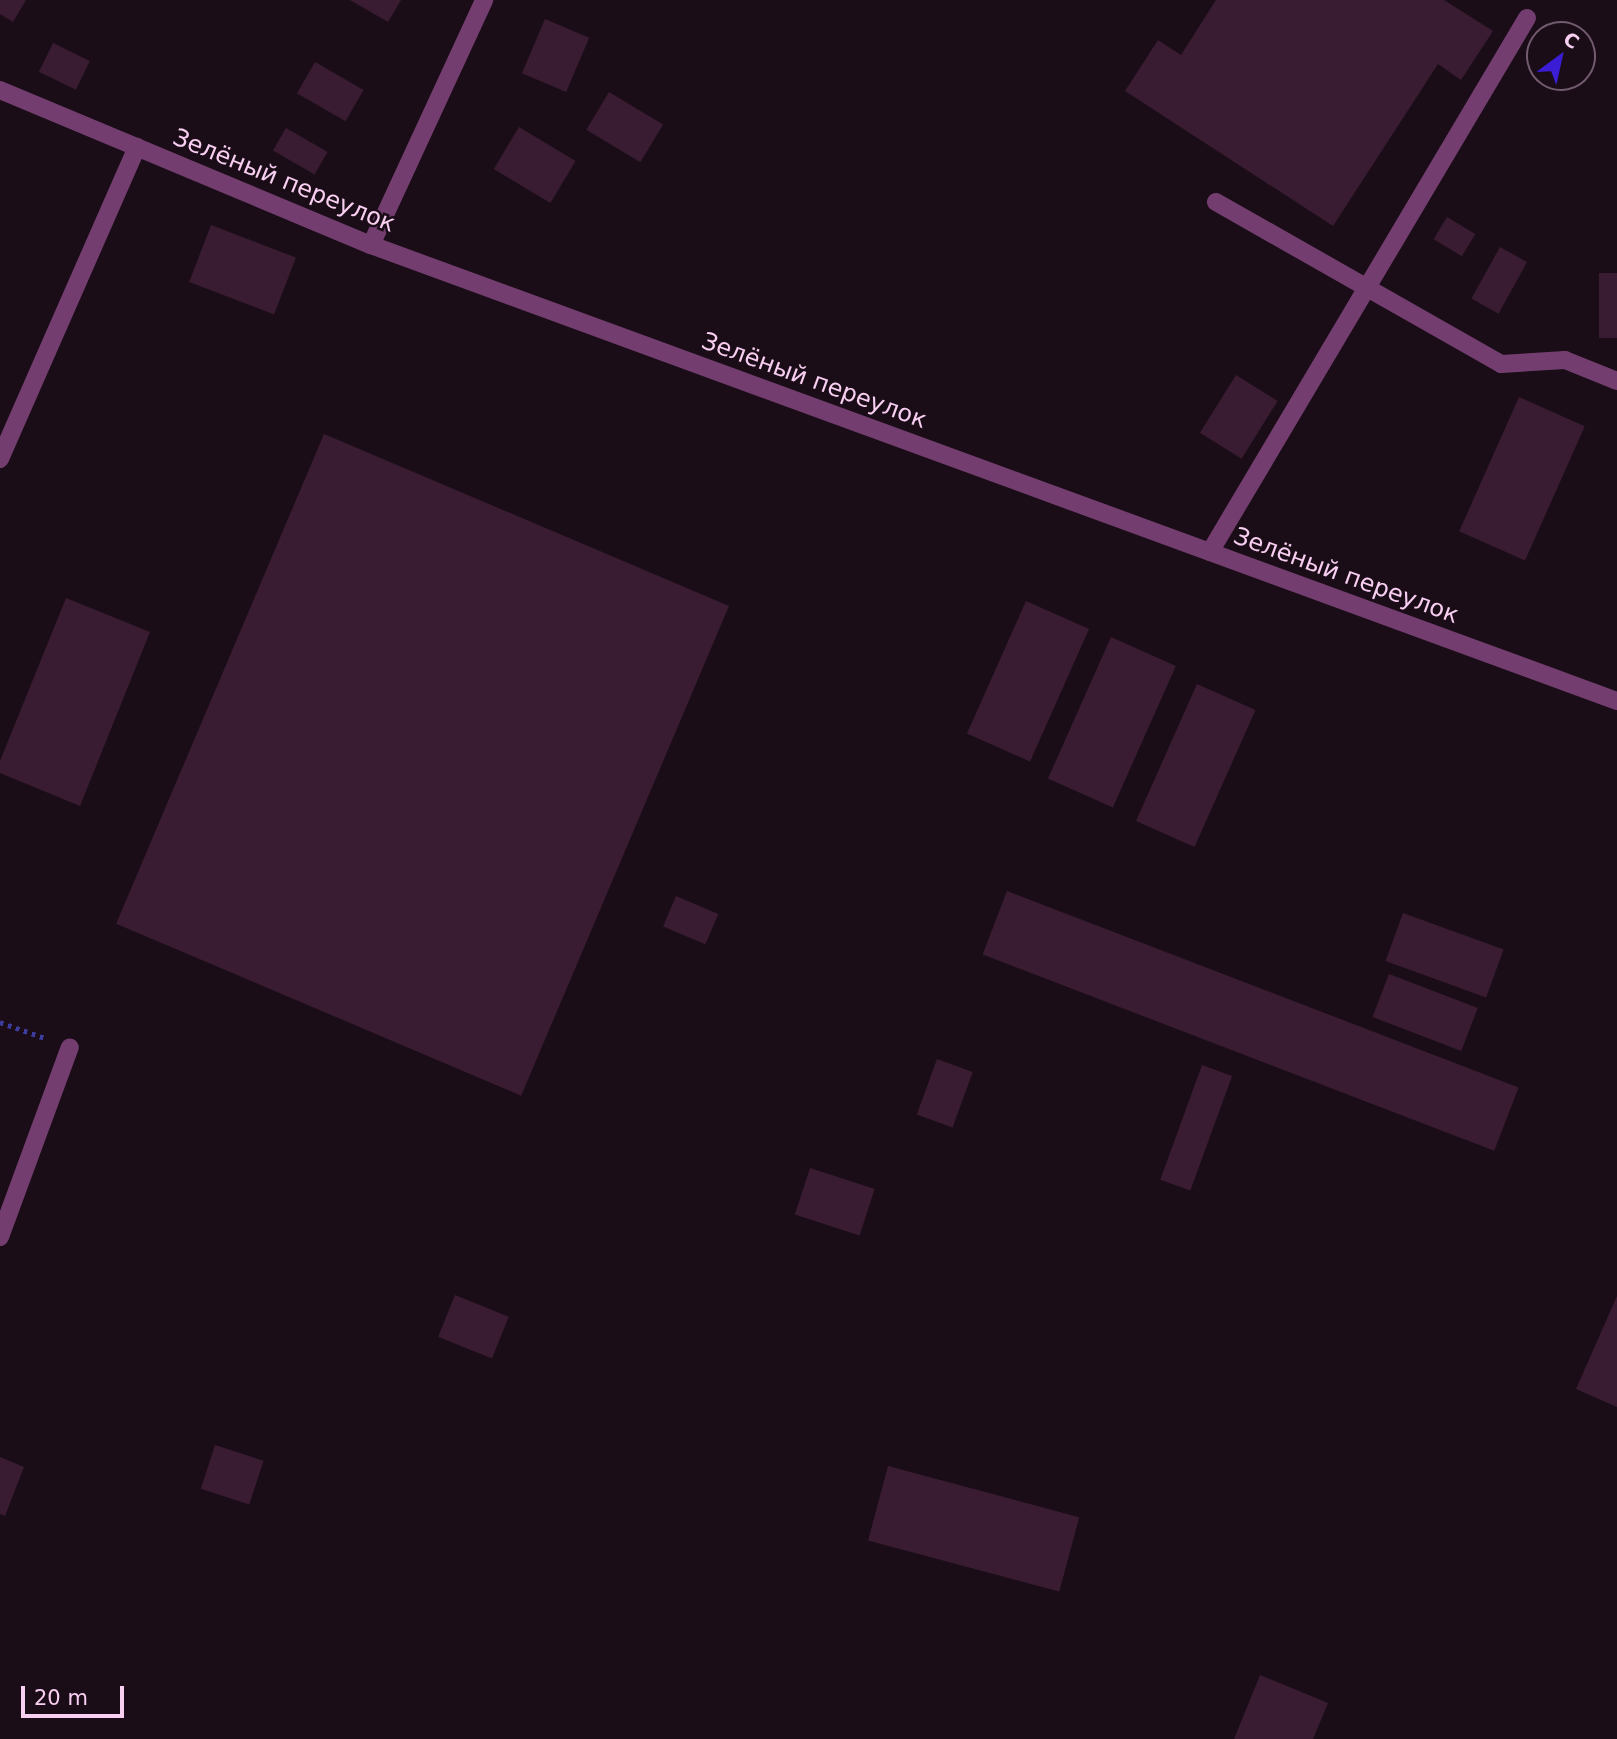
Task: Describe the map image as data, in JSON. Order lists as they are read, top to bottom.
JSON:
{
  "streets": {
    "street": ["Зелёный переулок"]
  },
  "scale_bar": "20 m",
  "north": "top right"
}
